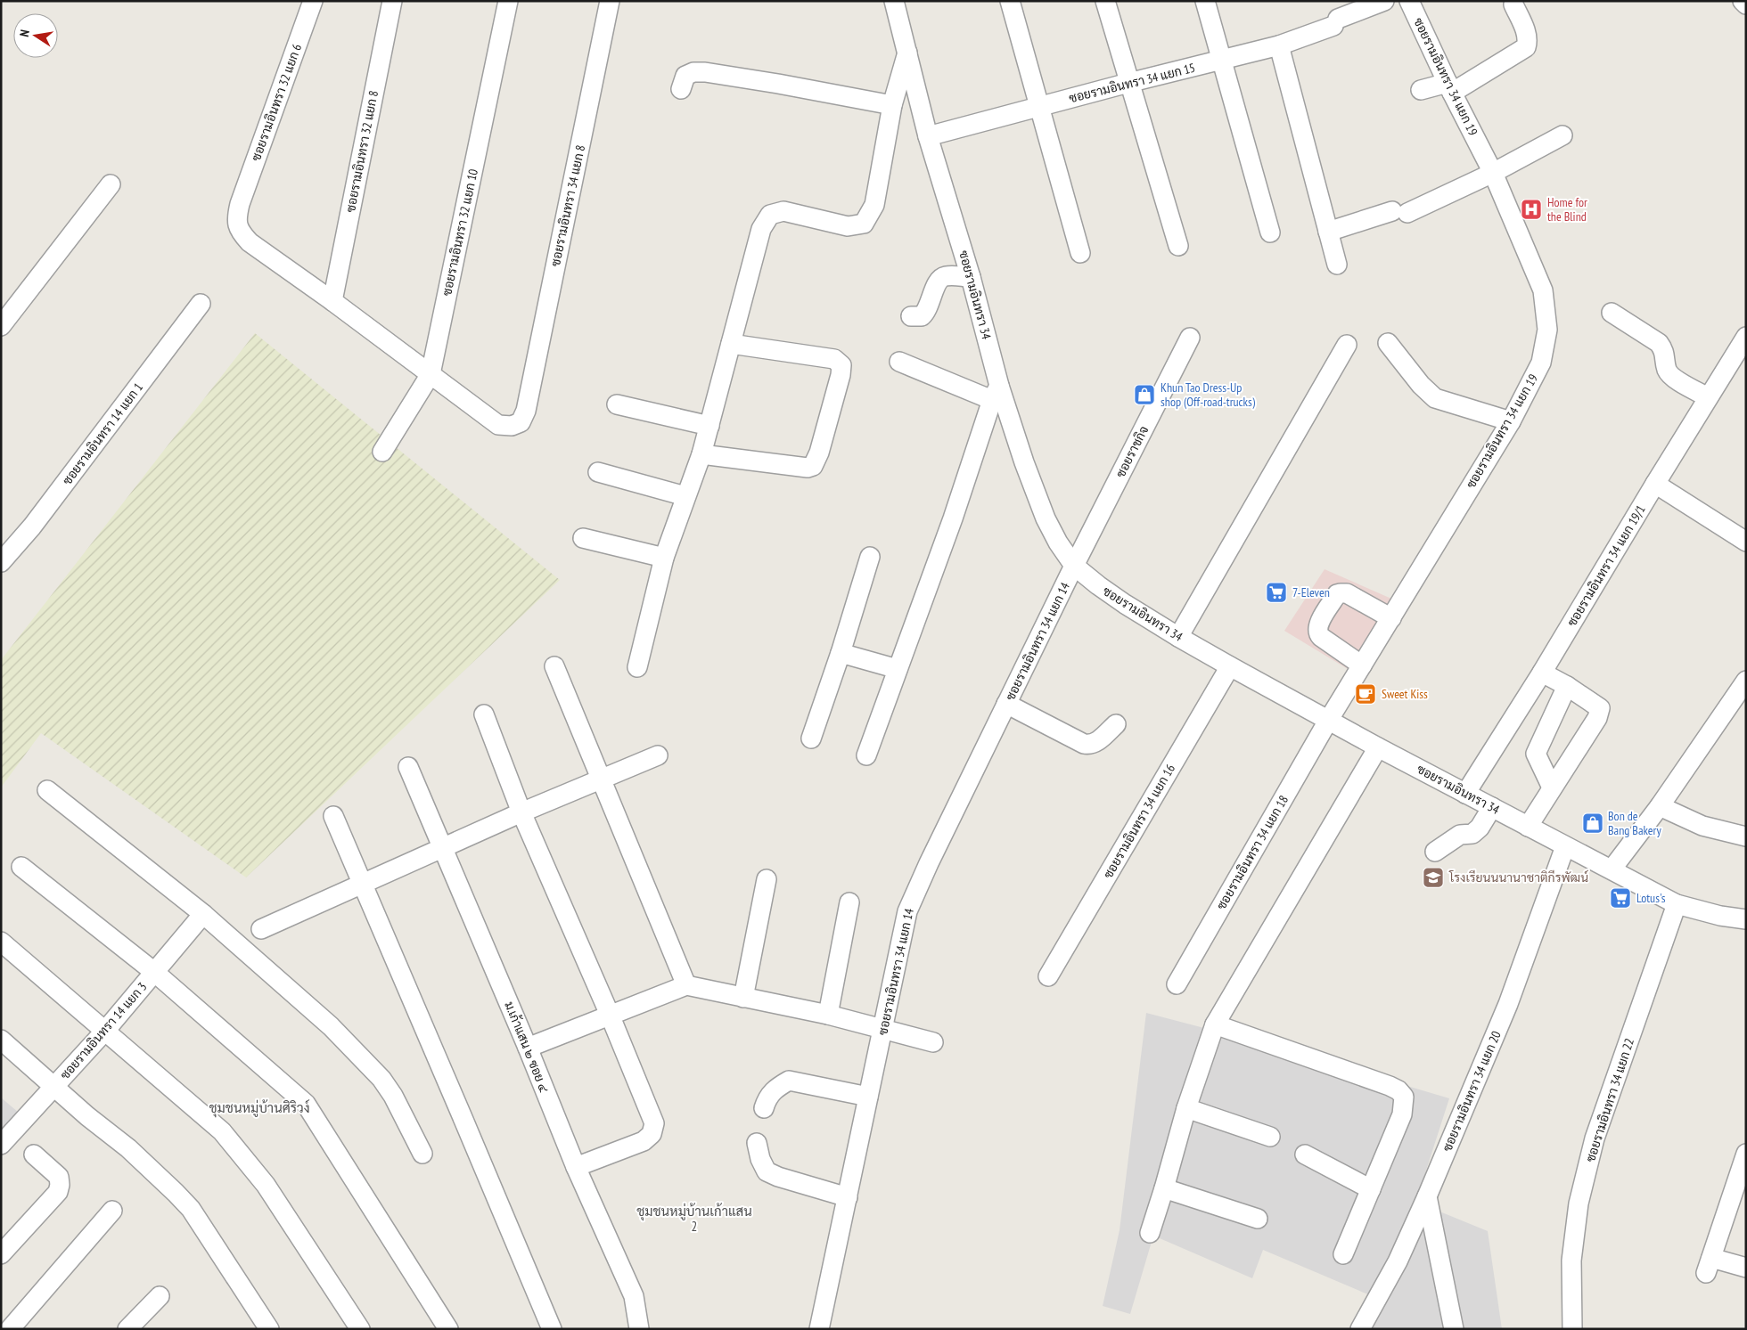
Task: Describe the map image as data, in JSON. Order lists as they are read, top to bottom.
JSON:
{
  "streets": {
    "street": [
      "ซอยรามอินทรา 34 แยก 19",
      "ซอยรามอินทรา 34 แยก 15",
      "ซอยรามอินทรา 32 แยก 6",
      "ซอยรามอินทรา 32 แยก 8",
      "ซอยรามอินทรา 34 แยก 8",
      "ซอยรามอินทรา 32 แยก 10",
      "ซอยรามอินทรา 34",
      "ซอยรามอินทรา 14 แยก 1",
      "ซอยราชกิจ",
      "ซอยรามอินทรา 34 แยก 19/1",
      "ซอยรามอินทรา 34 แยก 14",
      "ซอยรามอินทรา 34 แยก 16",
      "ซอยรามอินทรา 34 แยก 18",
      "ซอยรามอินทรา 14 แยก 3",
      "ม.เก้าแสน ๒ ซอย ๔",
      "ซอยรามอินทรา 34 แยก 20",
      "ซอยรามอินทรา 34 แยก 22"
    ]
  },
  "crossings": [
    ["ซอยรามอินทรา 34 แยก 19", "ซอยรามอินทรา 34"],
    ["ซอยรามอินทรา 34 แยก 19", "ซอยรามอินทรา 34 แยก 18"],
    ["ซอยรามอินทรา 34 แยก 15", "ซอยรามอินทรา 34"],
    ["ซอยรามอินทรา 32 แยก 6", "ซอยรามอินทรา 32 แยก 8"],
    ["ซอยรามอินทรา 32 แยก 6", "ซอยรามอินทรา 34 แยก 8"],
    ["ซอยรามอินทรา 32 แยก 6", "ซอยรามอินทรา 32 แยก 10"],
    ["ซอยรามอินทรา 34", "ซอยราชกิจ"],
    ["ซอยรามอินทรา 34", "ซอยรามอินทรา 34 แยก 19/1"],
    ["ซอยรามอินทรา 34", "ซอยรามอินทรา 34 แยก 14"],
    ["ซอยรามอินทรา 34", "ซอยรามอินทรา 34 แยก 16"],
    ["ซอยรามอินทรา 34", "ซอยรามอินทรา 34 แยก 18"],
    ["ซอยรามอินทรา 34", "ซอยรามอินทรา 34 แยก 20"],
    ["ซอยรามอินทรา 34", "ซอยรามอินทรา 34 แยก 22"],
    ["ซอยราชกิจ", "ซอยรามอินทรา 34 แยก 14"]
  ],
  "districts": ["ชุมชนหมู่บ้านศิริวง์", "ชุมชนหมู่บ้านเก้าแสน 2"],
  "places": {
    "hospital": ["Home for the Blind"],
    "shop": ["Khun Tao Dress-Up shop (Off-road-trucks)", "Bon de Bang Bakery"],
    "supermarket": ["7-Eleven", "Lotus's"],
    "cafe": ["Sweet Kiss"],
    "school or university": ["โรงเรียนนนานาชาติกีรพัฒน์"]
  },
  "north": "left"
}
